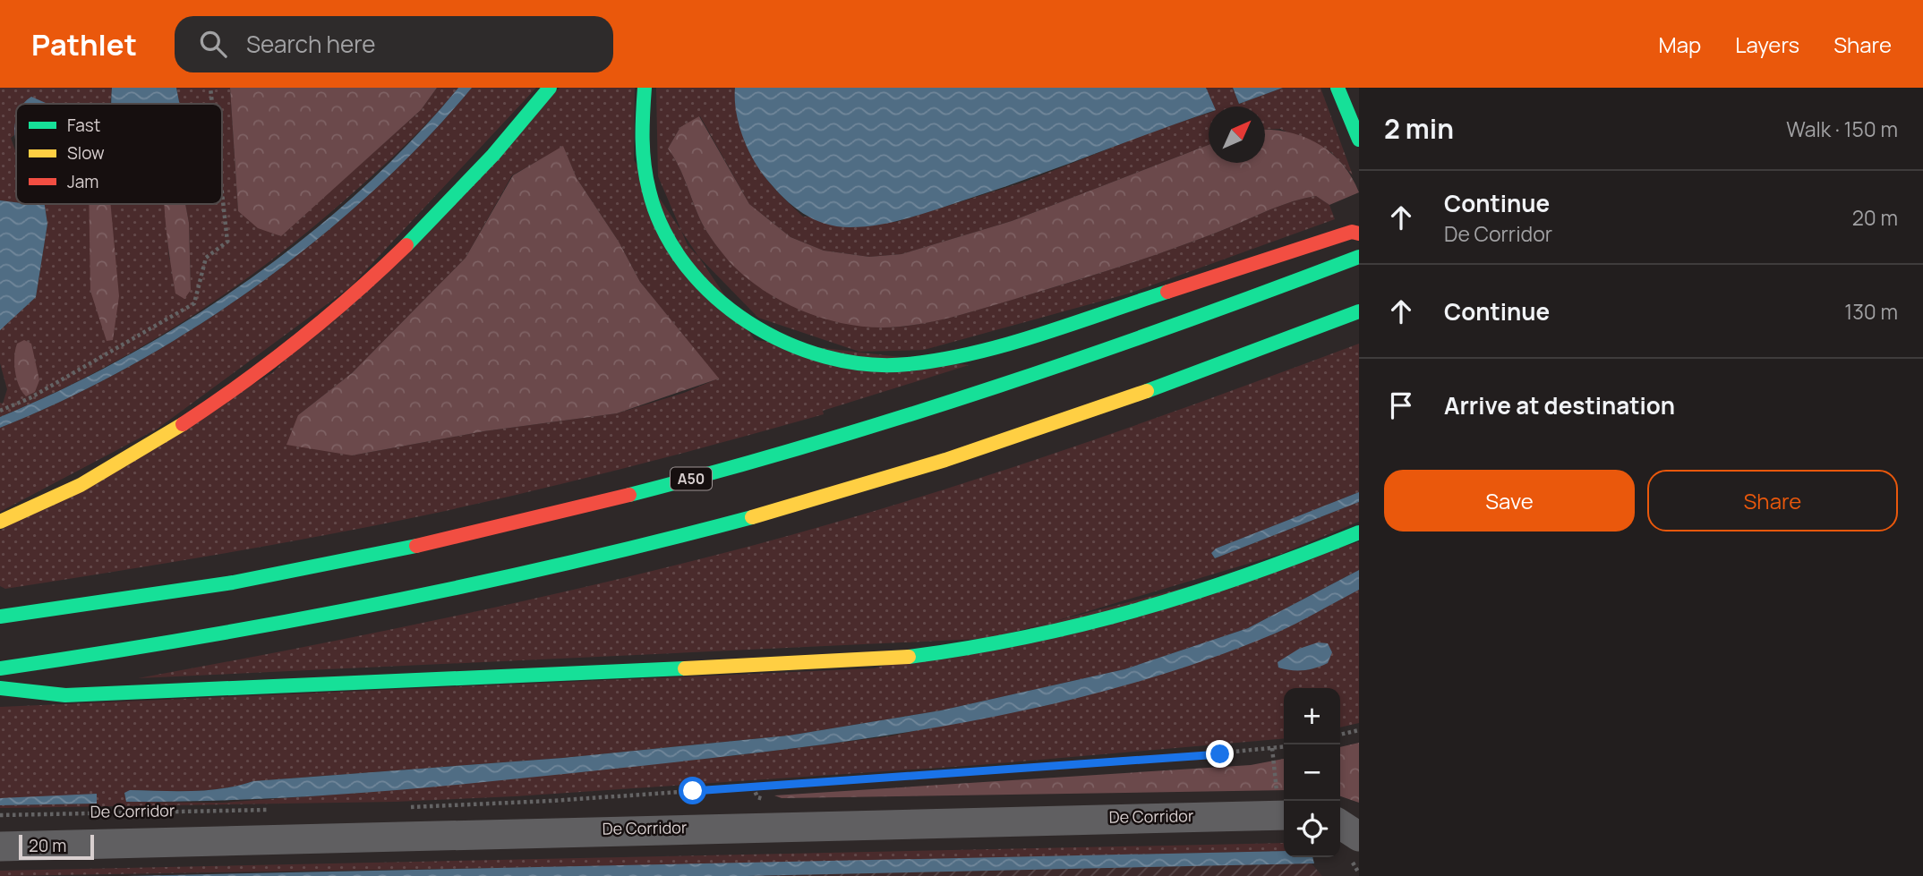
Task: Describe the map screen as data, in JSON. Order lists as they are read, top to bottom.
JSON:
{
  "streets": {
    "main road": ["A50"],
    "street": ["De Corridor"]
  },
  "legend": ["Fast", "Slow", "Jam"],
  "scale_bar": "20 m",
  "north": "top right",
  "page": {
    "header": "Pathlet",
    "search": "Search here",
    "nav": ["Map", "Layers", "Share"],
    "heading": ["2 min", "Walk · 150 m"],
    "list": [
      ["Continue", "De Corridor", "20 m"],
      ["Continue", "130 m"],
      "Arrive at destination"
    ],
    "buttons": ["Save", "Share"],
    "map_buttons": ["+", "−"],
    "scale": "20 m"
  }
}
